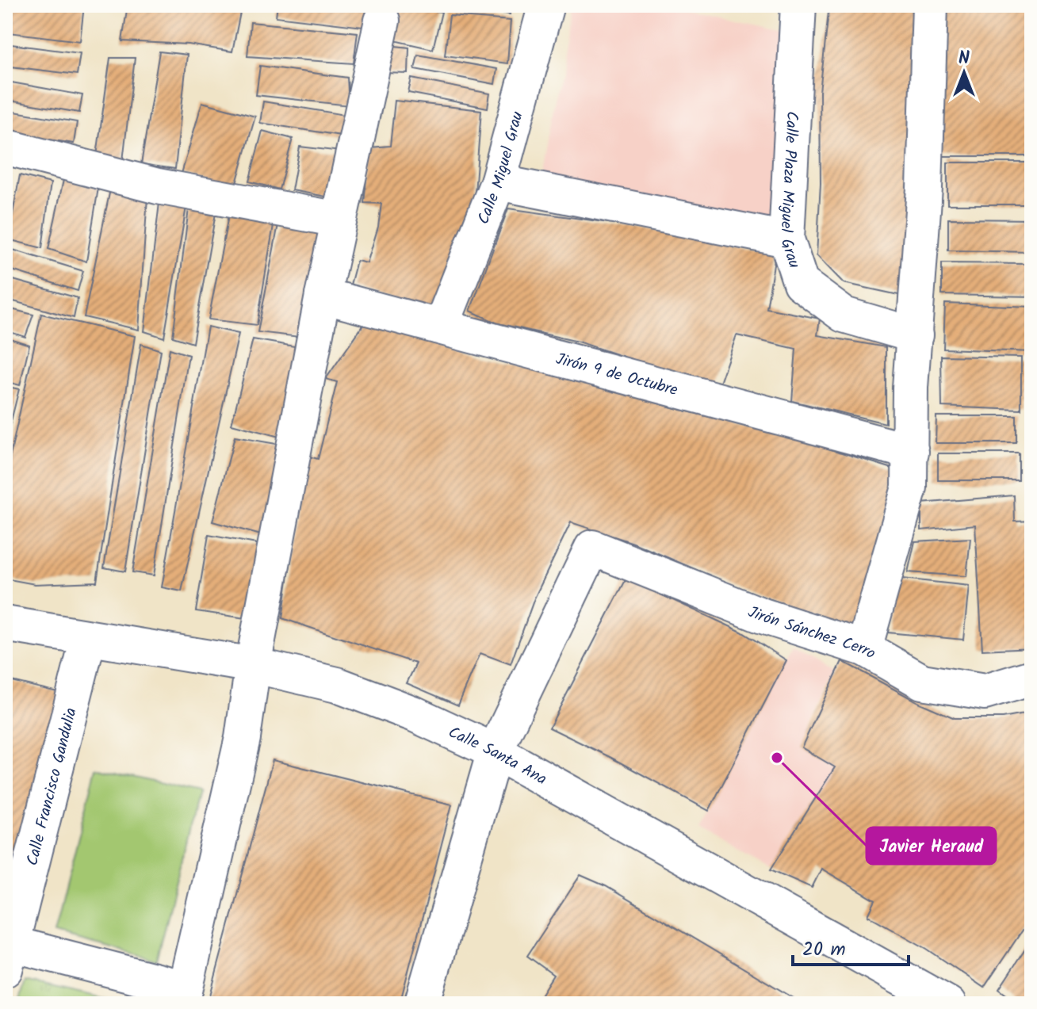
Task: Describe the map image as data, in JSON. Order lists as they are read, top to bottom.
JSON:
{
  "streets": {
    "street": [
      "Calle Miguel Grau",
      "Calle Plaza Miguel Grau",
      "Jirón 9 de Octubre",
      "Jirón Sánchez Cerro",
      "Calle Santa Ana",
      "Calle Francisco Gandulia"
    ]
  },
  "crossings": [
    ["Calle Miguel Grau", "Jirón 9 de Octubre"],
    ["Jirón Sánchez Cerro", "Calle Santa Ana"],
    ["Calle Santa Ana", "Calle Francisco Gandulia"]
  ],
  "places": ["Javier Heraud"],
  "scale_bar": "20 m",
  "north": "top"
}
